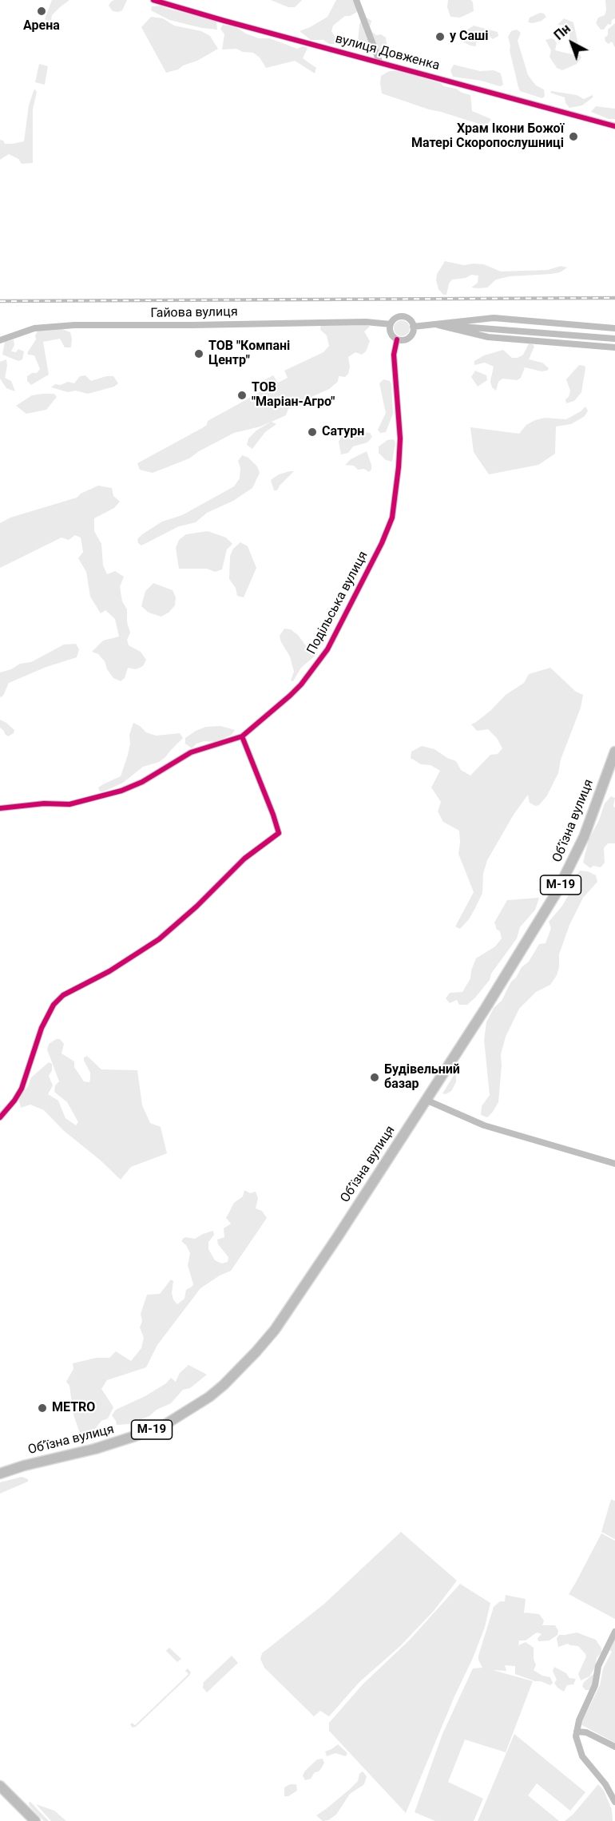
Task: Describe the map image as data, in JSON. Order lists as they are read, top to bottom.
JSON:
{
  "streets": {
    "highway": ["Обʼїзна вулиця", "М-19"],
    "street": ["вулиця Довженка", "Гайова вулиця", "Подільська вулиця"]
  },
  "crossings": [
    ["Гайова вулиця", "Подільська вулиця"],
    ["Обʼїзна вулиця", "М-19"]
  ],
  "places": [
    "Арена",
    "у Саші",
    "Храм Ікони Божої Матері Скоропослушниці",
    "ТОВ \"Компані Центр\"",
    "ТОВ \"Маріан-Агро\"",
    "Сатурн",
    "Будівельний базар",
    "METRO"
  ],
  "north": "top left"
}
